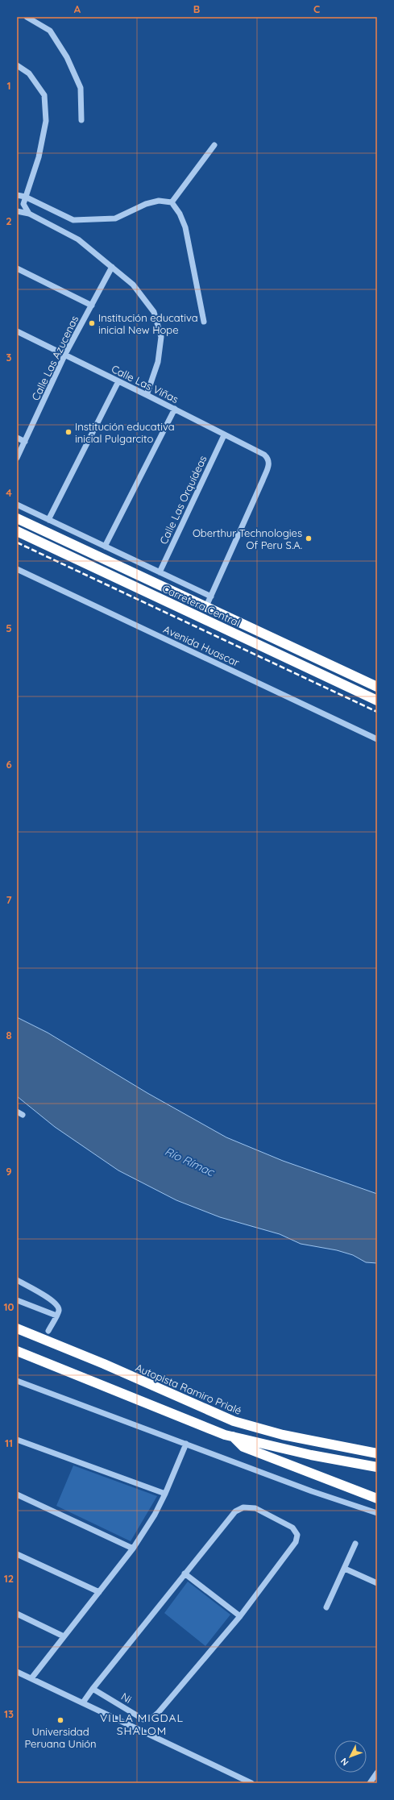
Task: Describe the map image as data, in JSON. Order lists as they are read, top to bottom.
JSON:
{
  "streets": {
    "highway": ["Carretera Central", "Autopista Ramiro Prialé"],
    "street": [
      "Calle Las Azucenas",
      "Calle Las Viñas",
      "Calle Las Orquídeas",
      "Avenida Huascar",
      "Ni"
    ]
  },
  "crossings": [
    ["Calle Las Azucenas", "Calle Las Viñas"],
    ["Calle Las Viñas", "Calle Las Orquídeas"]
  ],
  "districts": ["VILLA MIGDAL SHALOM"],
  "water": ["Río Rímac"],
  "places": [
    "Institución educativa inicial New Hope",
    "Institución educativa inicial Pulgarcito",
    "Oberthur Technologies Of Peru S.A.",
    "Universidad Peruana Unión"
  ],
  "north": "bottom left",
  "grid": {
    "columns": ["A", "B", "C"],
    "rows": [
      "1",
      "2",
      "3",
      "4",
      "5",
      "6",
      "7",
      "8",
      "9",
      "10",
      "11",
      "12",
      "13"
    ]
  }
}
